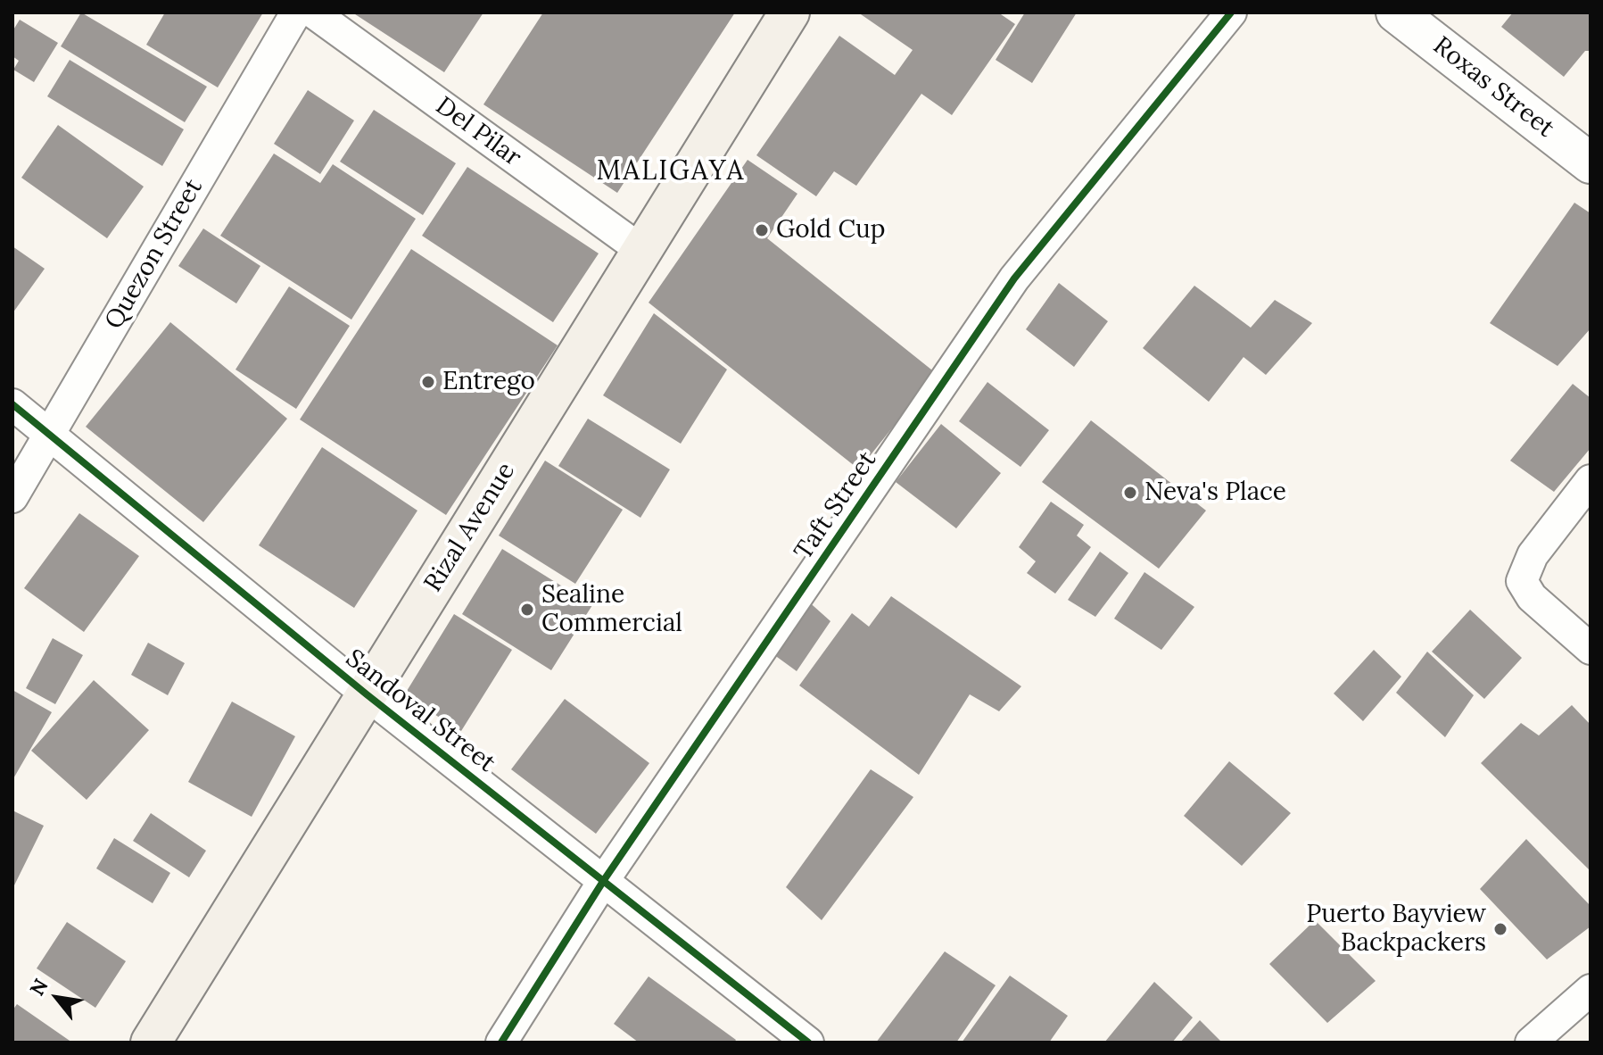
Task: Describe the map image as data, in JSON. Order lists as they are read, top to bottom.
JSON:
{
  "streets": {
    "main road": ["Rizal Avenue"],
    "street": [
      "Roxas Street",
      "Del Pilar",
      "Quezon Street",
      "Taft Street",
      "Sandoval Street"
    ]
  },
  "crossings": [
    ["Del Pilar", "Rizal Avenue"],
    ["Quezon Street", "Sandoval Street"],
    ["Taft Street", "Sandoval Street"],
    ["Rizal Avenue", "Sandoval Street"]
  ],
  "districts": ["MALIGAYA"],
  "places": [
    "Gold Cup",
    "Entrego",
    "Neva's Place",
    "Sealine Commercial",
    "Puerto Bayview Backpackers"
  ],
  "north": "top left"
}
